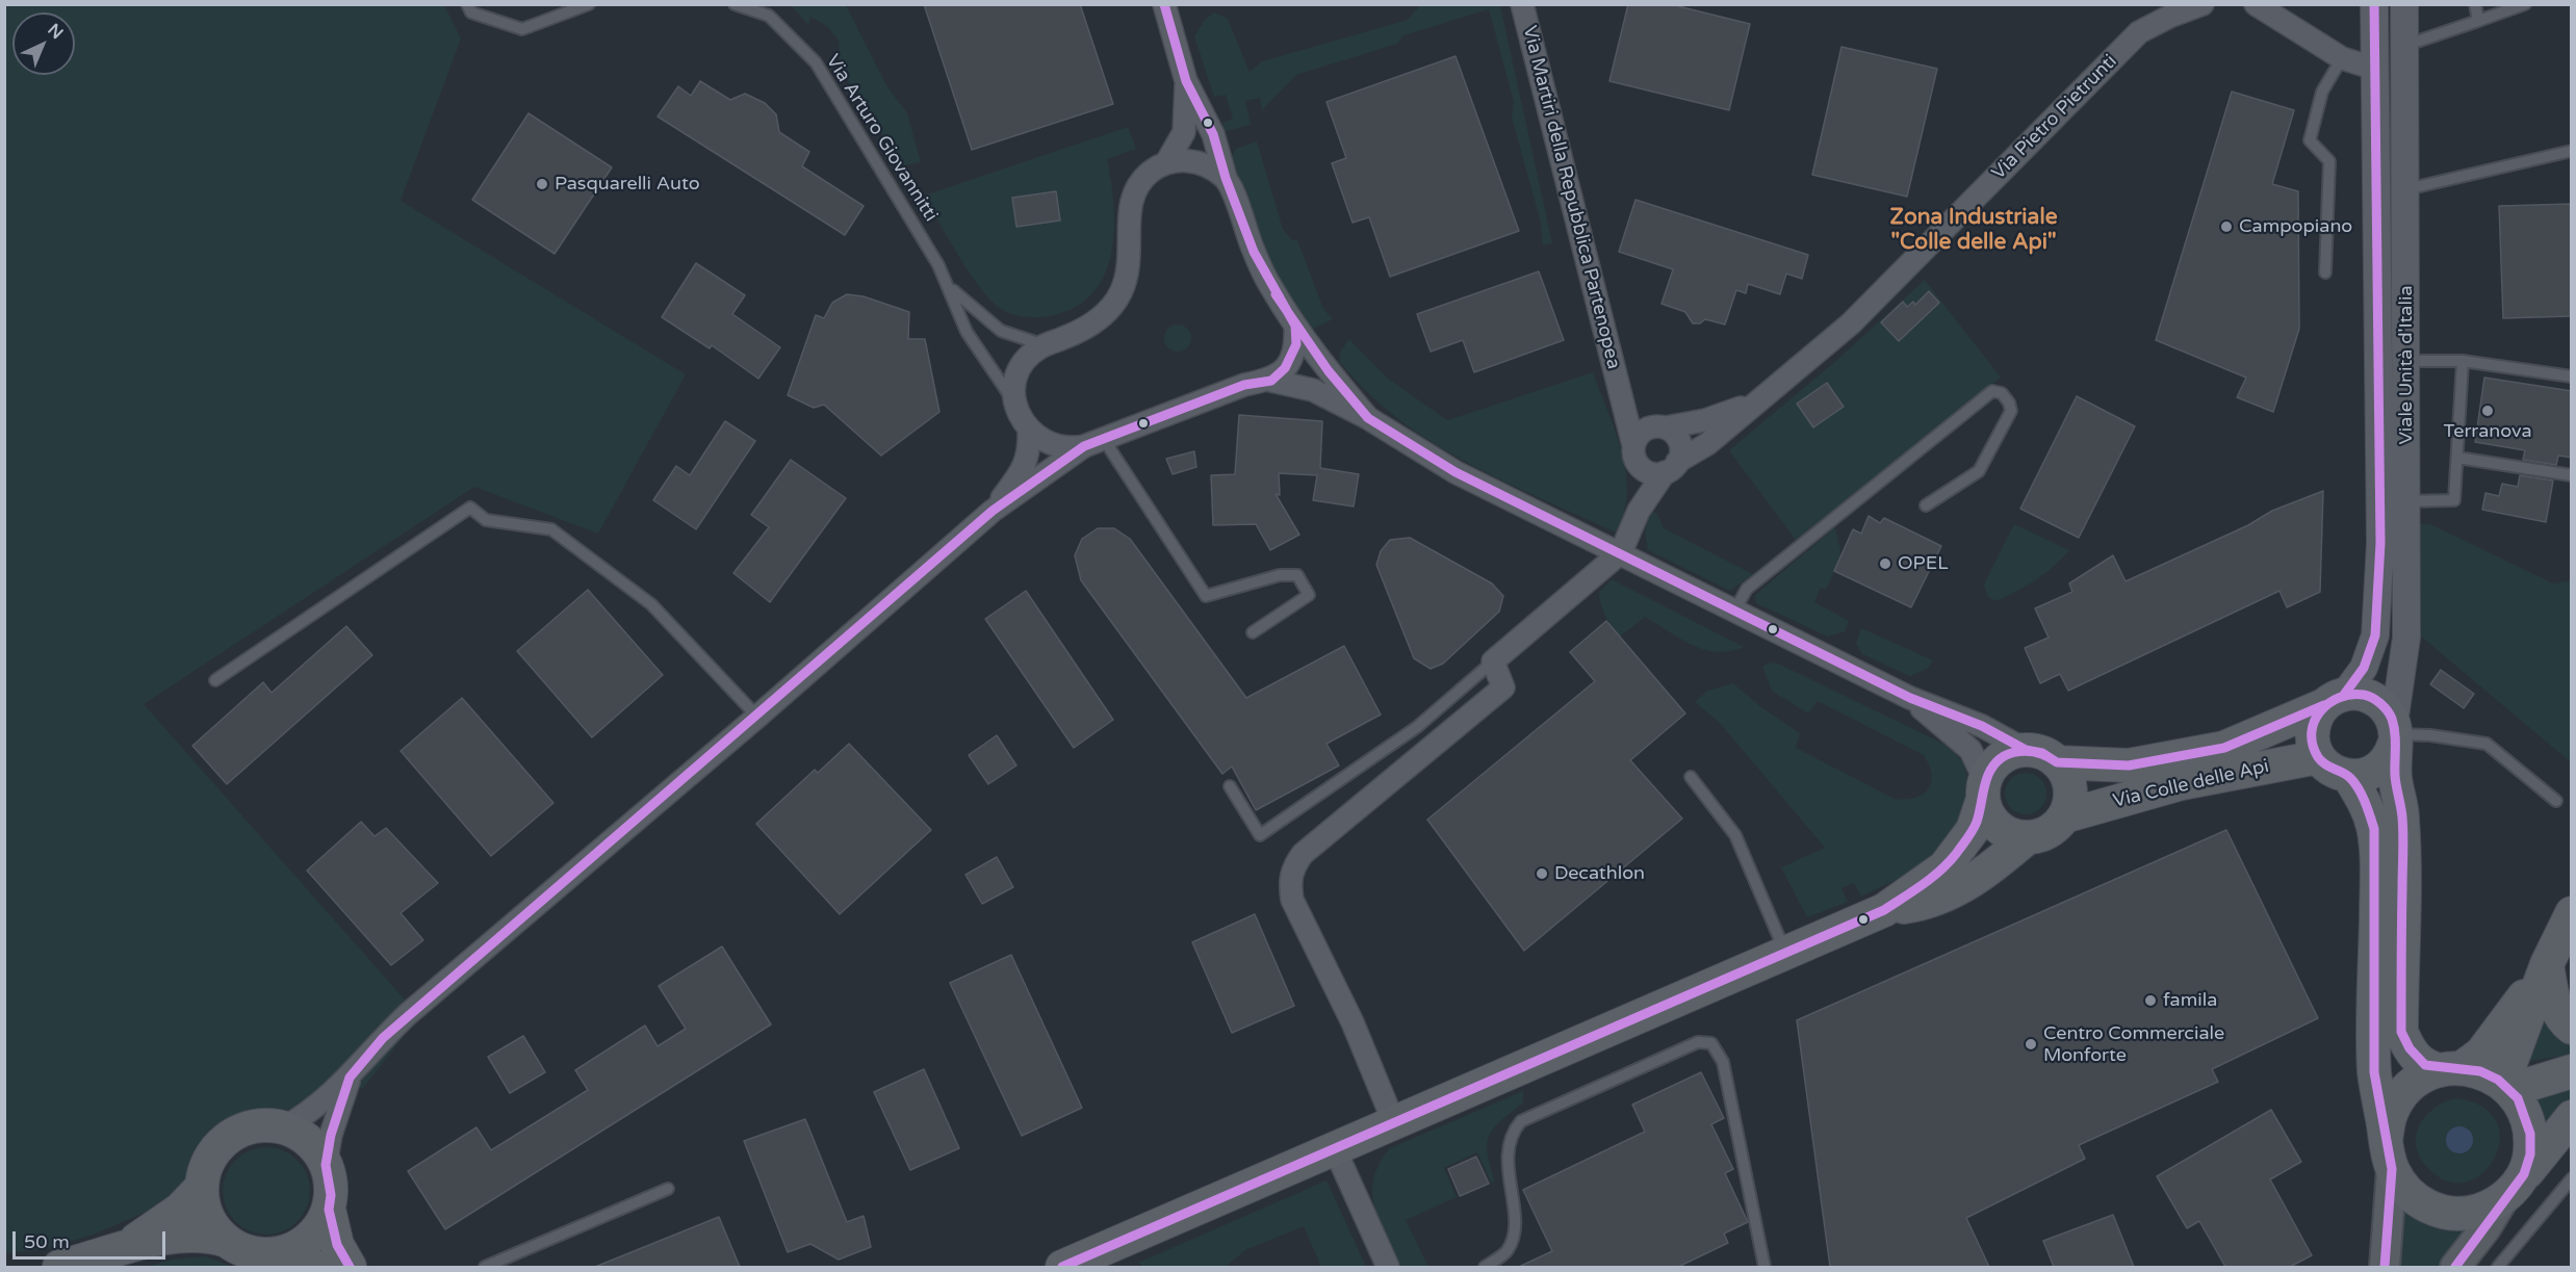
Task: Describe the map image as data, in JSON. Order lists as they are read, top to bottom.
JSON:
{
  "streets": {
    "main road": ["Via Colle delle Api"],
    "street": ["Via Pietro Pietrunti", "Via Martiri della Repubblica Partenopea", "Viale Unità d'Italia"],
    "lane": ["Via Arturo Giovannitti"]
  },
  "crossings": [
    ["Via Pietro Pietrunti", "Via Martiri della Repubblica Partenopea"],
    ["Viale Unità d'Italia", "Via Colle delle Api"]
  ],
  "districts": ["Zona Industriale \"Colle delle Api\""],
  "places": [
    "Pasquarelli Auto",
    "Campopiano",
    "Terranova",
    "OPEL",
    "Decathlon",
    "famila",
    "Centro Commerciale Monforte"
  ],
  "scale_bar": "50 m",
  "north": "top right"
}
